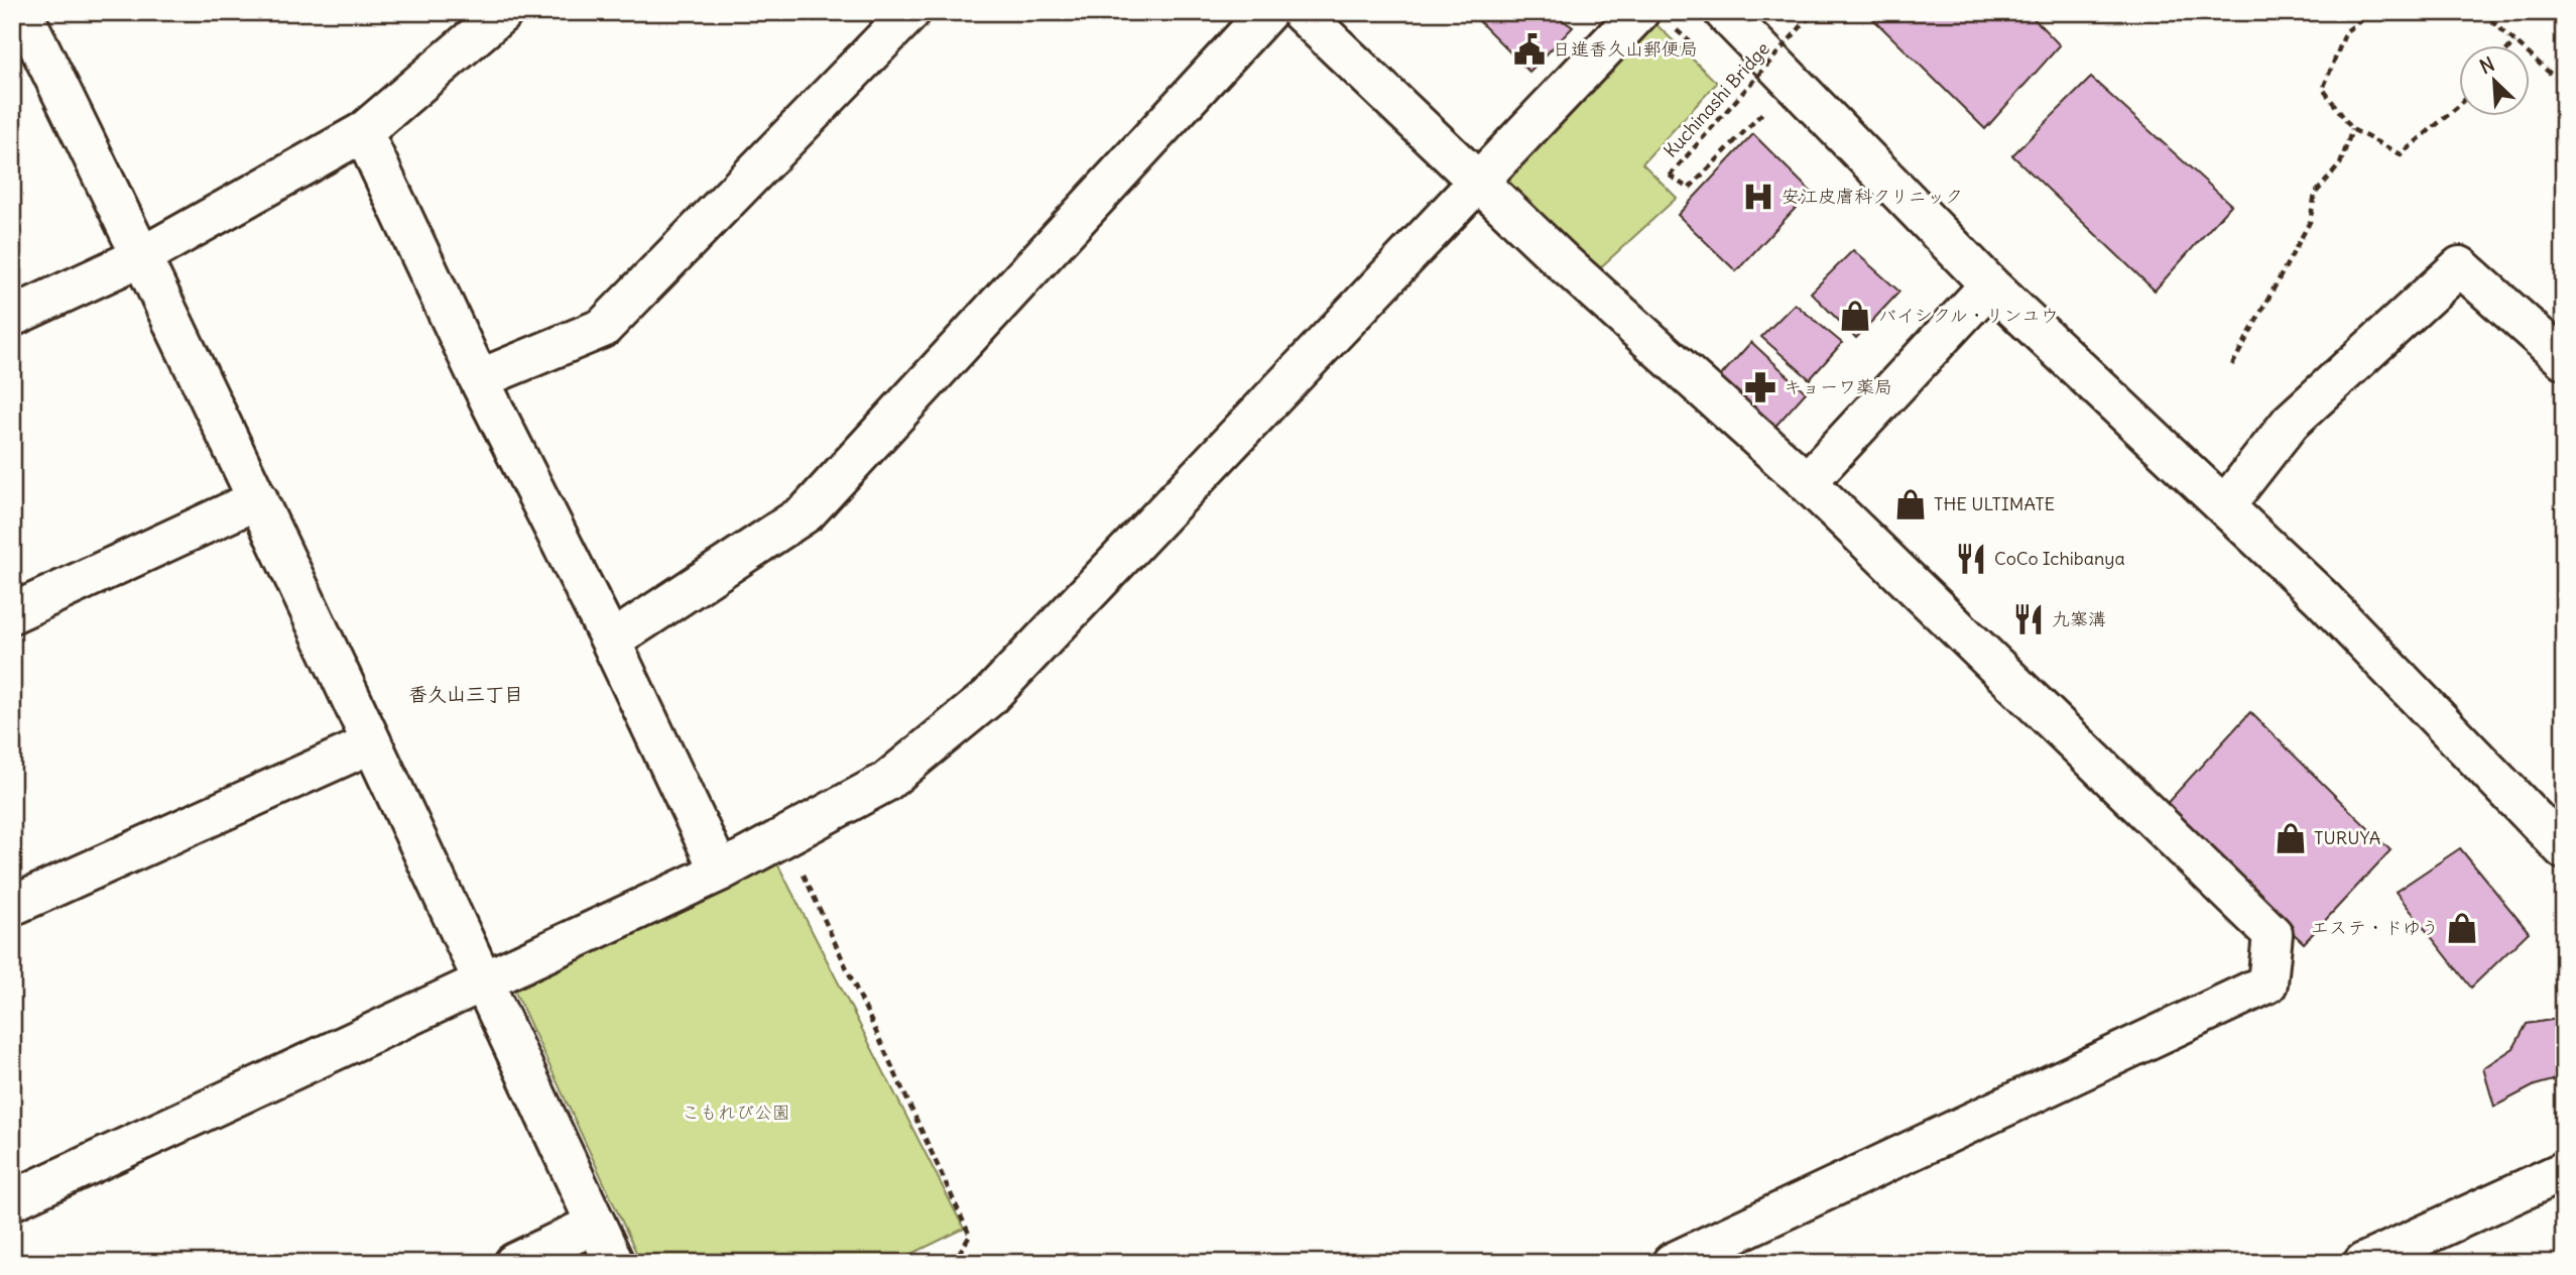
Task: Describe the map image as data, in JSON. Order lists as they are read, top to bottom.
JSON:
{
  "streets": {
    "path": ["Kuchinashi Bridge"]
  },
  "districts": ["香久山三丁目"],
  "parks": ["こもれび公園"],
  "places": {
    "public building": ["日進香久山郵便局"],
    "hospital": ["安江皮膚科クリニック"],
    "shop": [
      "バイシクル・リンユウ",
      "THE ULTIMATE",
      "TURUYA",
      "エステ・ドゆう"
    ],
    "pharmacy": ["キョーワ薬局"],
    "restaurant": ["CoCo Ichibanya", "九寨溝"]
  },
  "north": "top left"
}
